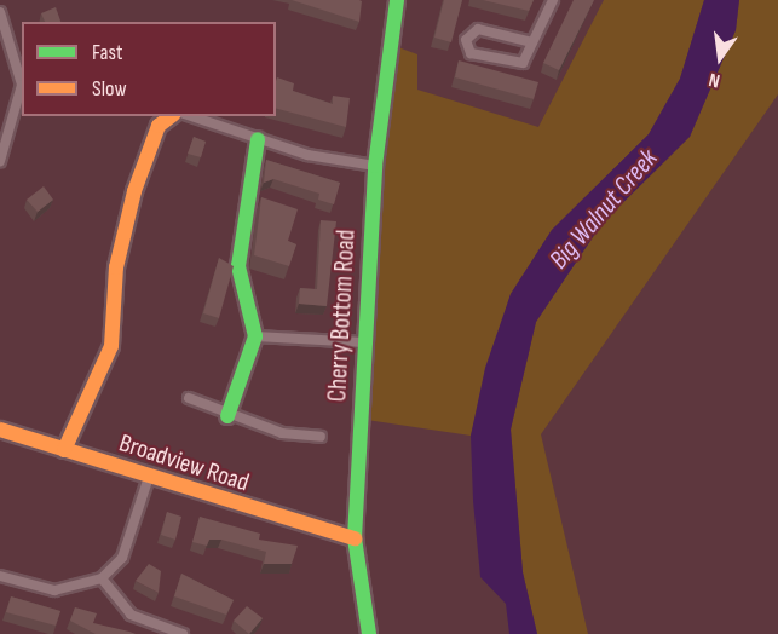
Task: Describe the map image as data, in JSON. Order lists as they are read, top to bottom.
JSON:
{
  "streets": {
    "street": ["Cherry Bottom Road", "Broadview Road"]
  },
  "crossings": [
    ["Cherry Bottom Road", "Broadview Road"]
  ],
  "water": ["Big Walnut Creek"],
  "legend": ["Fast", "Slow"],
  "north": "bottom"
}
